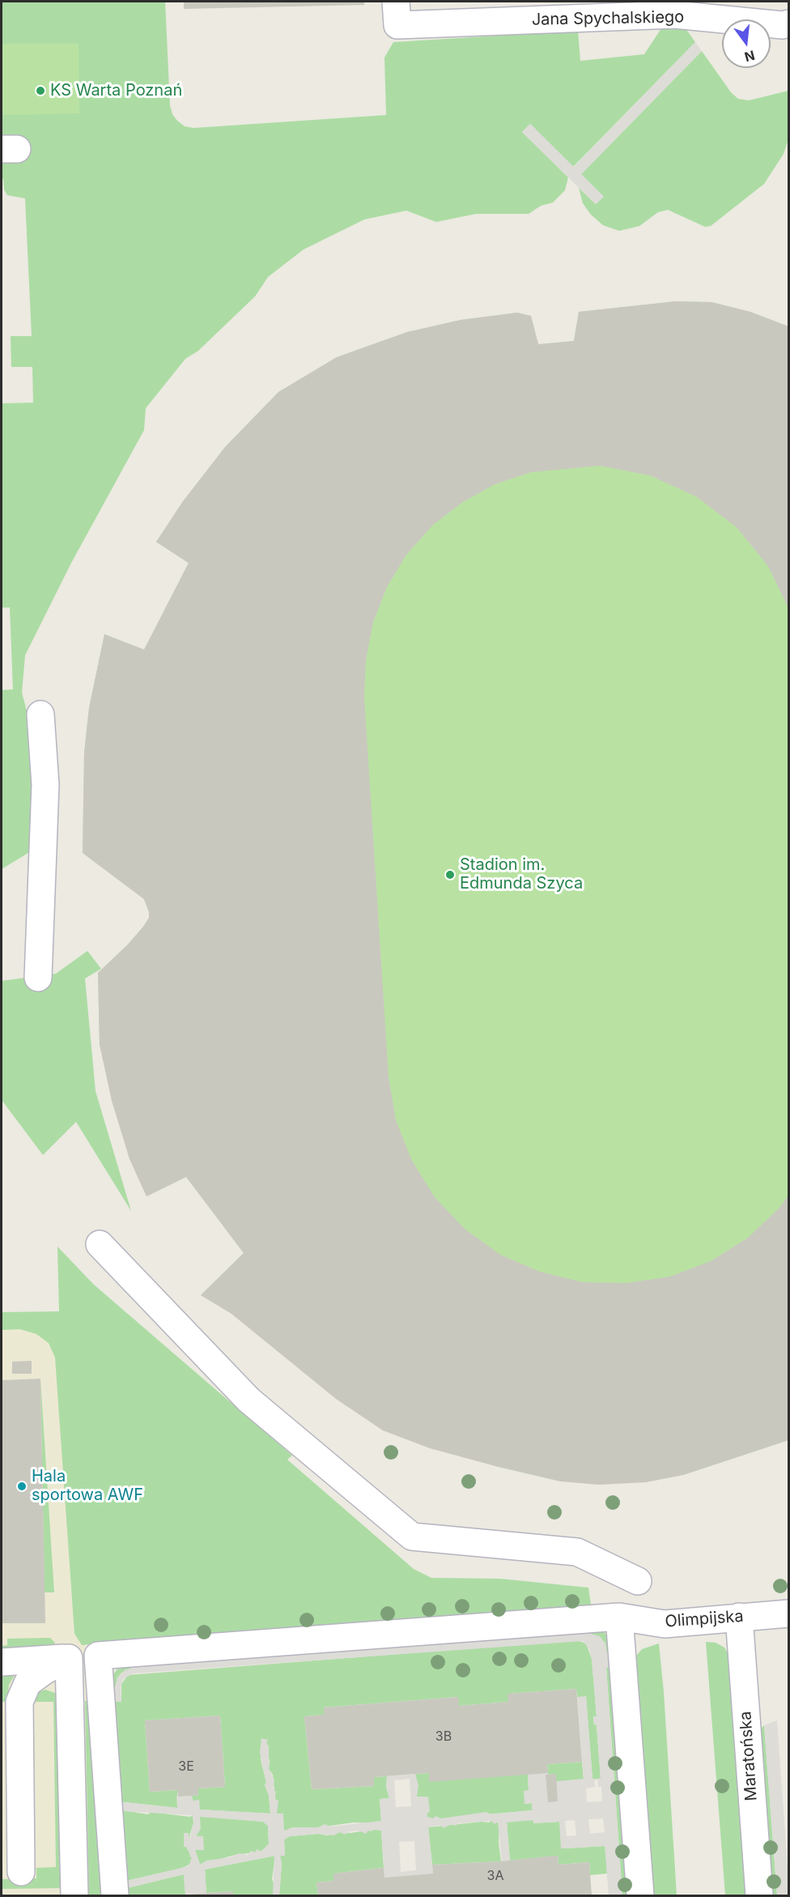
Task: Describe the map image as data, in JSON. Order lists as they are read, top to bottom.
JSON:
{
  "streets": {
    "street": ["Jana Spychalskiego", "Olimpijska", "Maratońska"]
  },
  "crossings": [
    ["Olimpijska", "Maratońska"]
  ],
  "places": ["KS Warta Poznań", "Stadion im. Edmunda Szyca", "Hala sportowa AWF"],
  "house_numbers": ["3B", "3E", "3A"],
  "north": "bottom"
}
